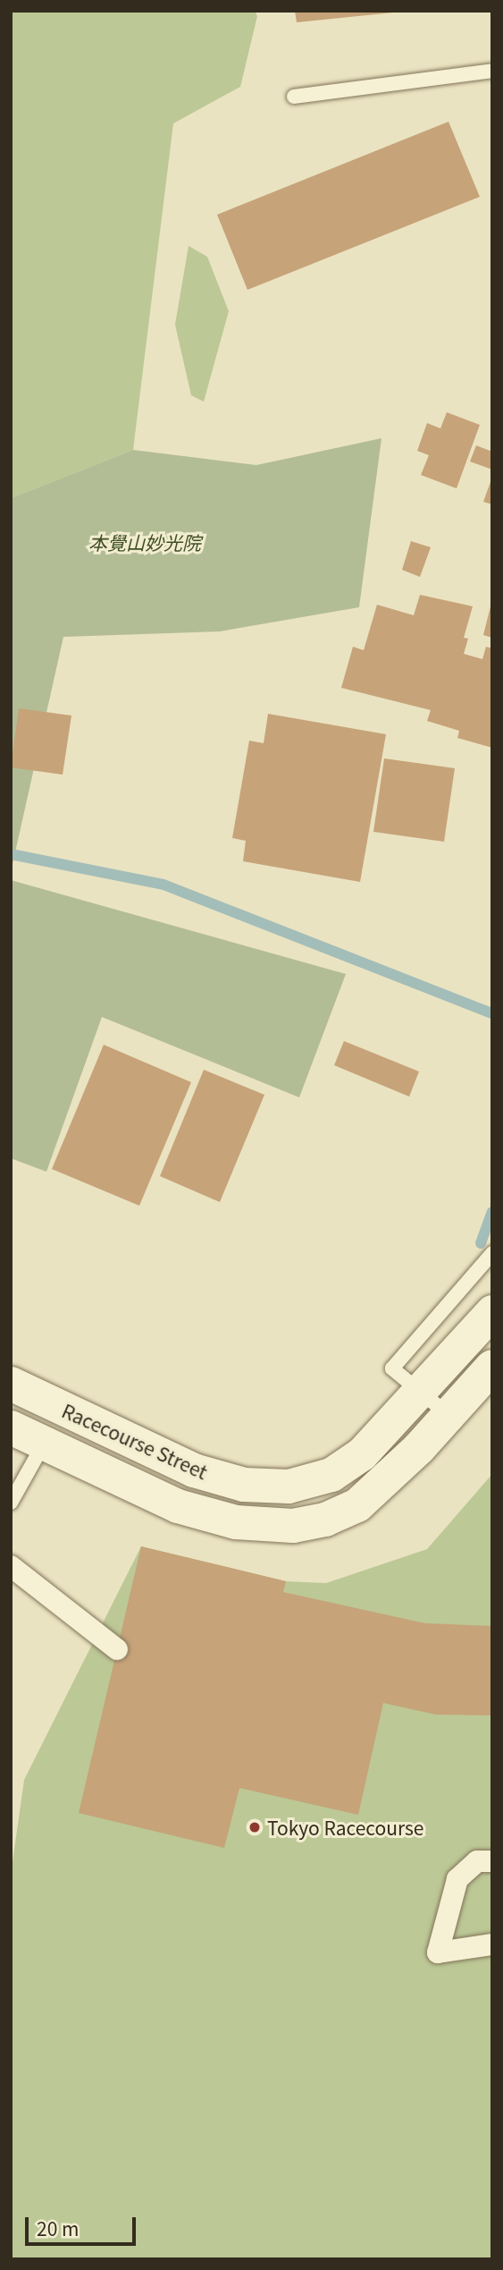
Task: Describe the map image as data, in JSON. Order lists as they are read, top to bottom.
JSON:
{
  "streets": {
    "street": ["Racecourse Street"]
  },
  "parks": ["本覺山妙光院"],
  "places": ["Tokyo Racecourse"],
  "scale_bar": "20 m"
}
